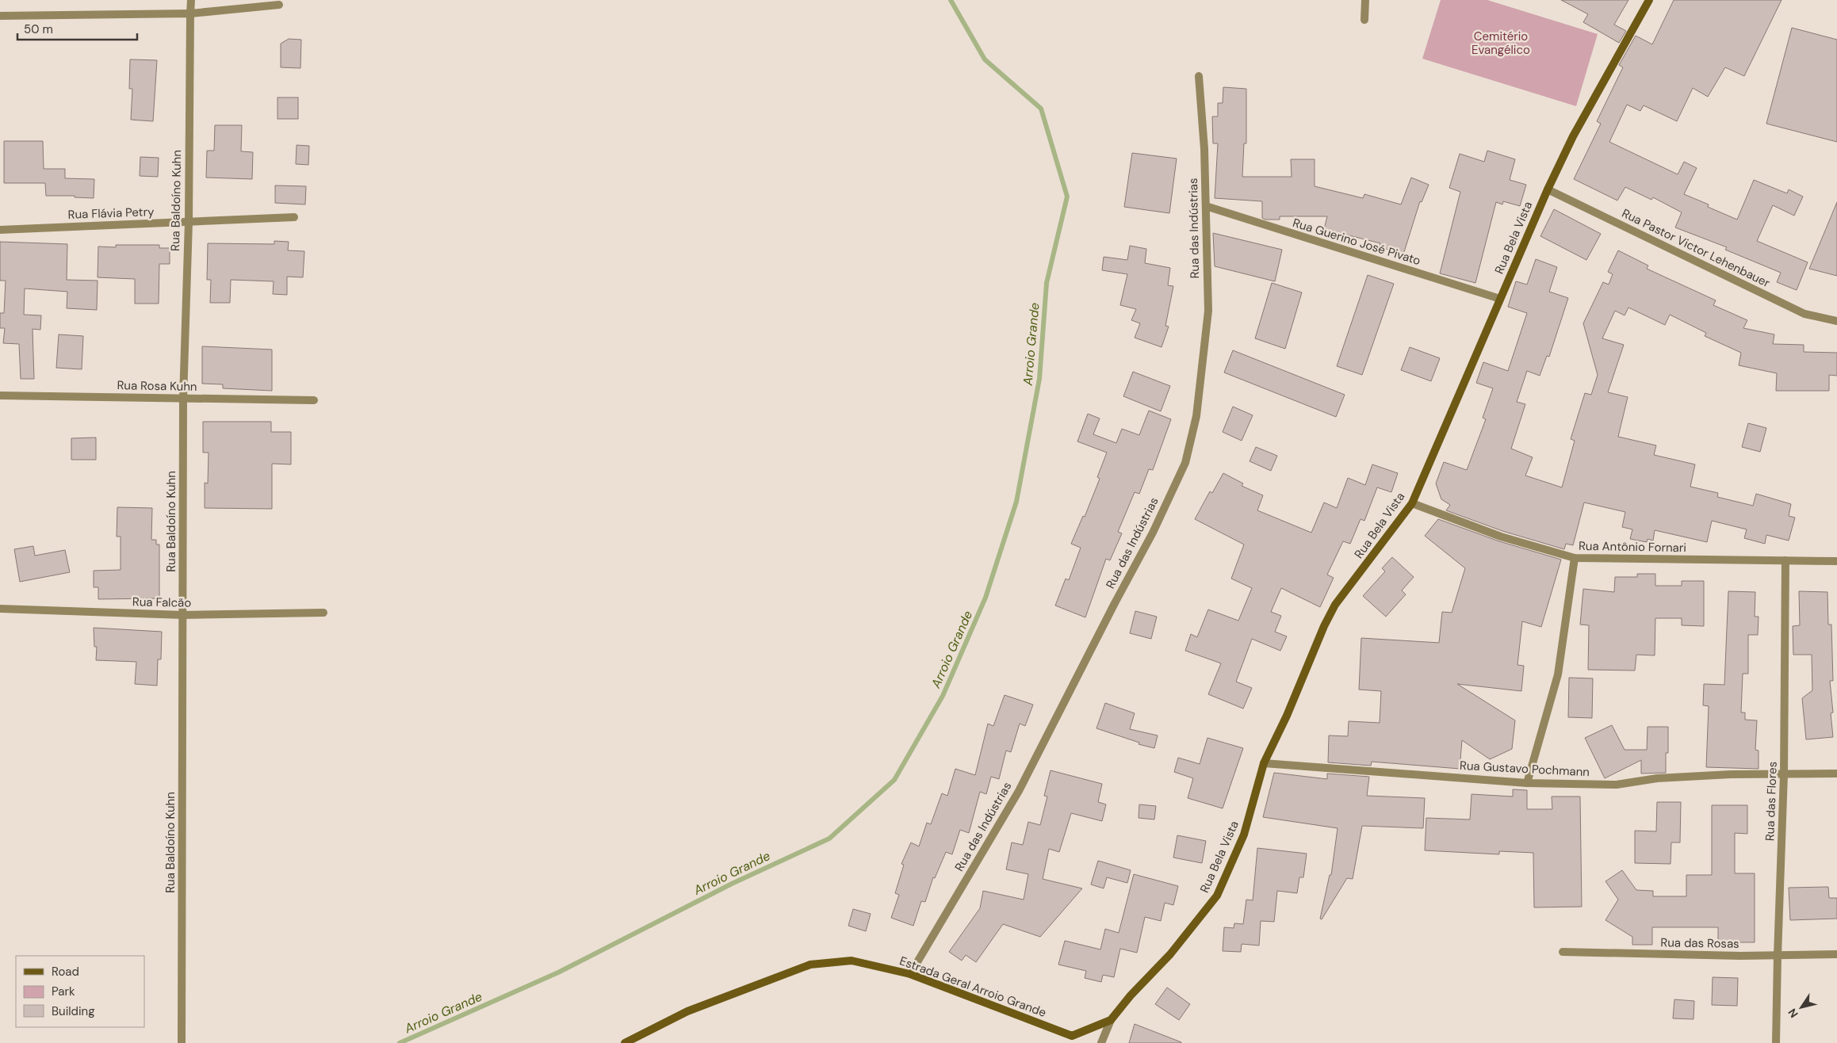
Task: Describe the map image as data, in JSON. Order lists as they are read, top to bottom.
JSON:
{
  "streets": {
    "main road": ["Rua Bela Vista", "Estrada Geral Arroio Grande"],
    "street": [
      "Rua Baldoíno Kuhn",
      "Rua Flávia Petry",
      "Rua das Indústrias",
      "Rua Guerino José Pivato",
      "Rua Pastor Victor Lehenbauer",
      "Rua Rosa Kuhn",
      "Rua Antônio Fornari",
      "Rua Falcão",
      "Rua Gustavo Pochmann",
      "Rua das Flores",
      "Rua das Rosas"
    ]
  },
  "crossings": [
    ["Rua Baldoíno Kuhn", "Rua Flávia Petry"],
    ["Rua Baldoíno Kuhn", "Rua Rosa Kuhn"],
    ["Rua Baldoíno Kuhn", "Rua Falcão"],
    ["Rua das Indústrias", "Rua Guerino José Pivato"],
    ["Rua das Indústrias", "Estrada Geral Arroio Grande"],
    ["Rua Bela Vista", "Rua Guerino José Pivato"],
    ["Rua Bela Vista", "Rua Pastor Victor Lehenbauer"],
    ["Rua Bela Vista", "Rua Antônio Fornari"],
    ["Rua Bela Vista", "Rua Gustavo Pochmann"],
    ["Rua Bela Vista", "Estrada Geral Arroio Grande"],
    ["Rua Antônio Fornari", "Rua das Flores"],
    ["Rua Gustavo Pochmann", "Rua das Flores"],
    ["Rua das Flores", "Rua das Rosas"]
  ],
  "water": ["Arroio Grande"],
  "parks": ["Cemitério Evangélico"],
  "legend": ["Road", "Park", "Building"],
  "scale_bar": "50 m",
  "north": "bottom left"
}
